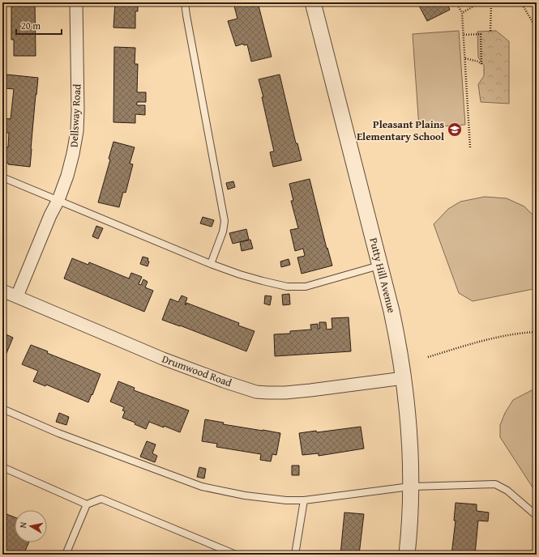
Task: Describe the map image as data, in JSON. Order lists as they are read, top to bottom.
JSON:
{
  "streets": {
    "street": ["Dellsway Road", "Putty Hill Avenue", "Drumwood Road"]
  },
  "crossings": [
    ["Dellsway Road", "Drumwood Road"],
    ["Putty Hill Avenue", "Drumwood Road"]
  ],
  "places": {
    "school or university": ["Pleasant Plains Elementary School"]
  },
  "scale_bar": "20 m",
  "north": "left"
}
